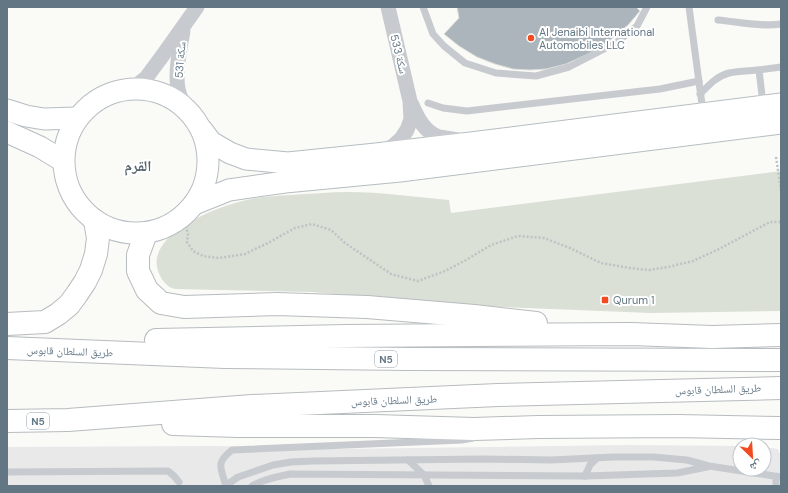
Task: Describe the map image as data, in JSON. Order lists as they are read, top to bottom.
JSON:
{
  "streets": {
    "highway": ["طريق السلطان قابوس", "N5"],
    "street": ["سكة 533", "سكة 531"]
  },
  "districts": ["القرم"],
  "places": {
    "other": ["Al Jenaibi International Automobiles LLC"],
    "transit": ["Qurum 1"]
  },
  "north": "bottom right"
}
